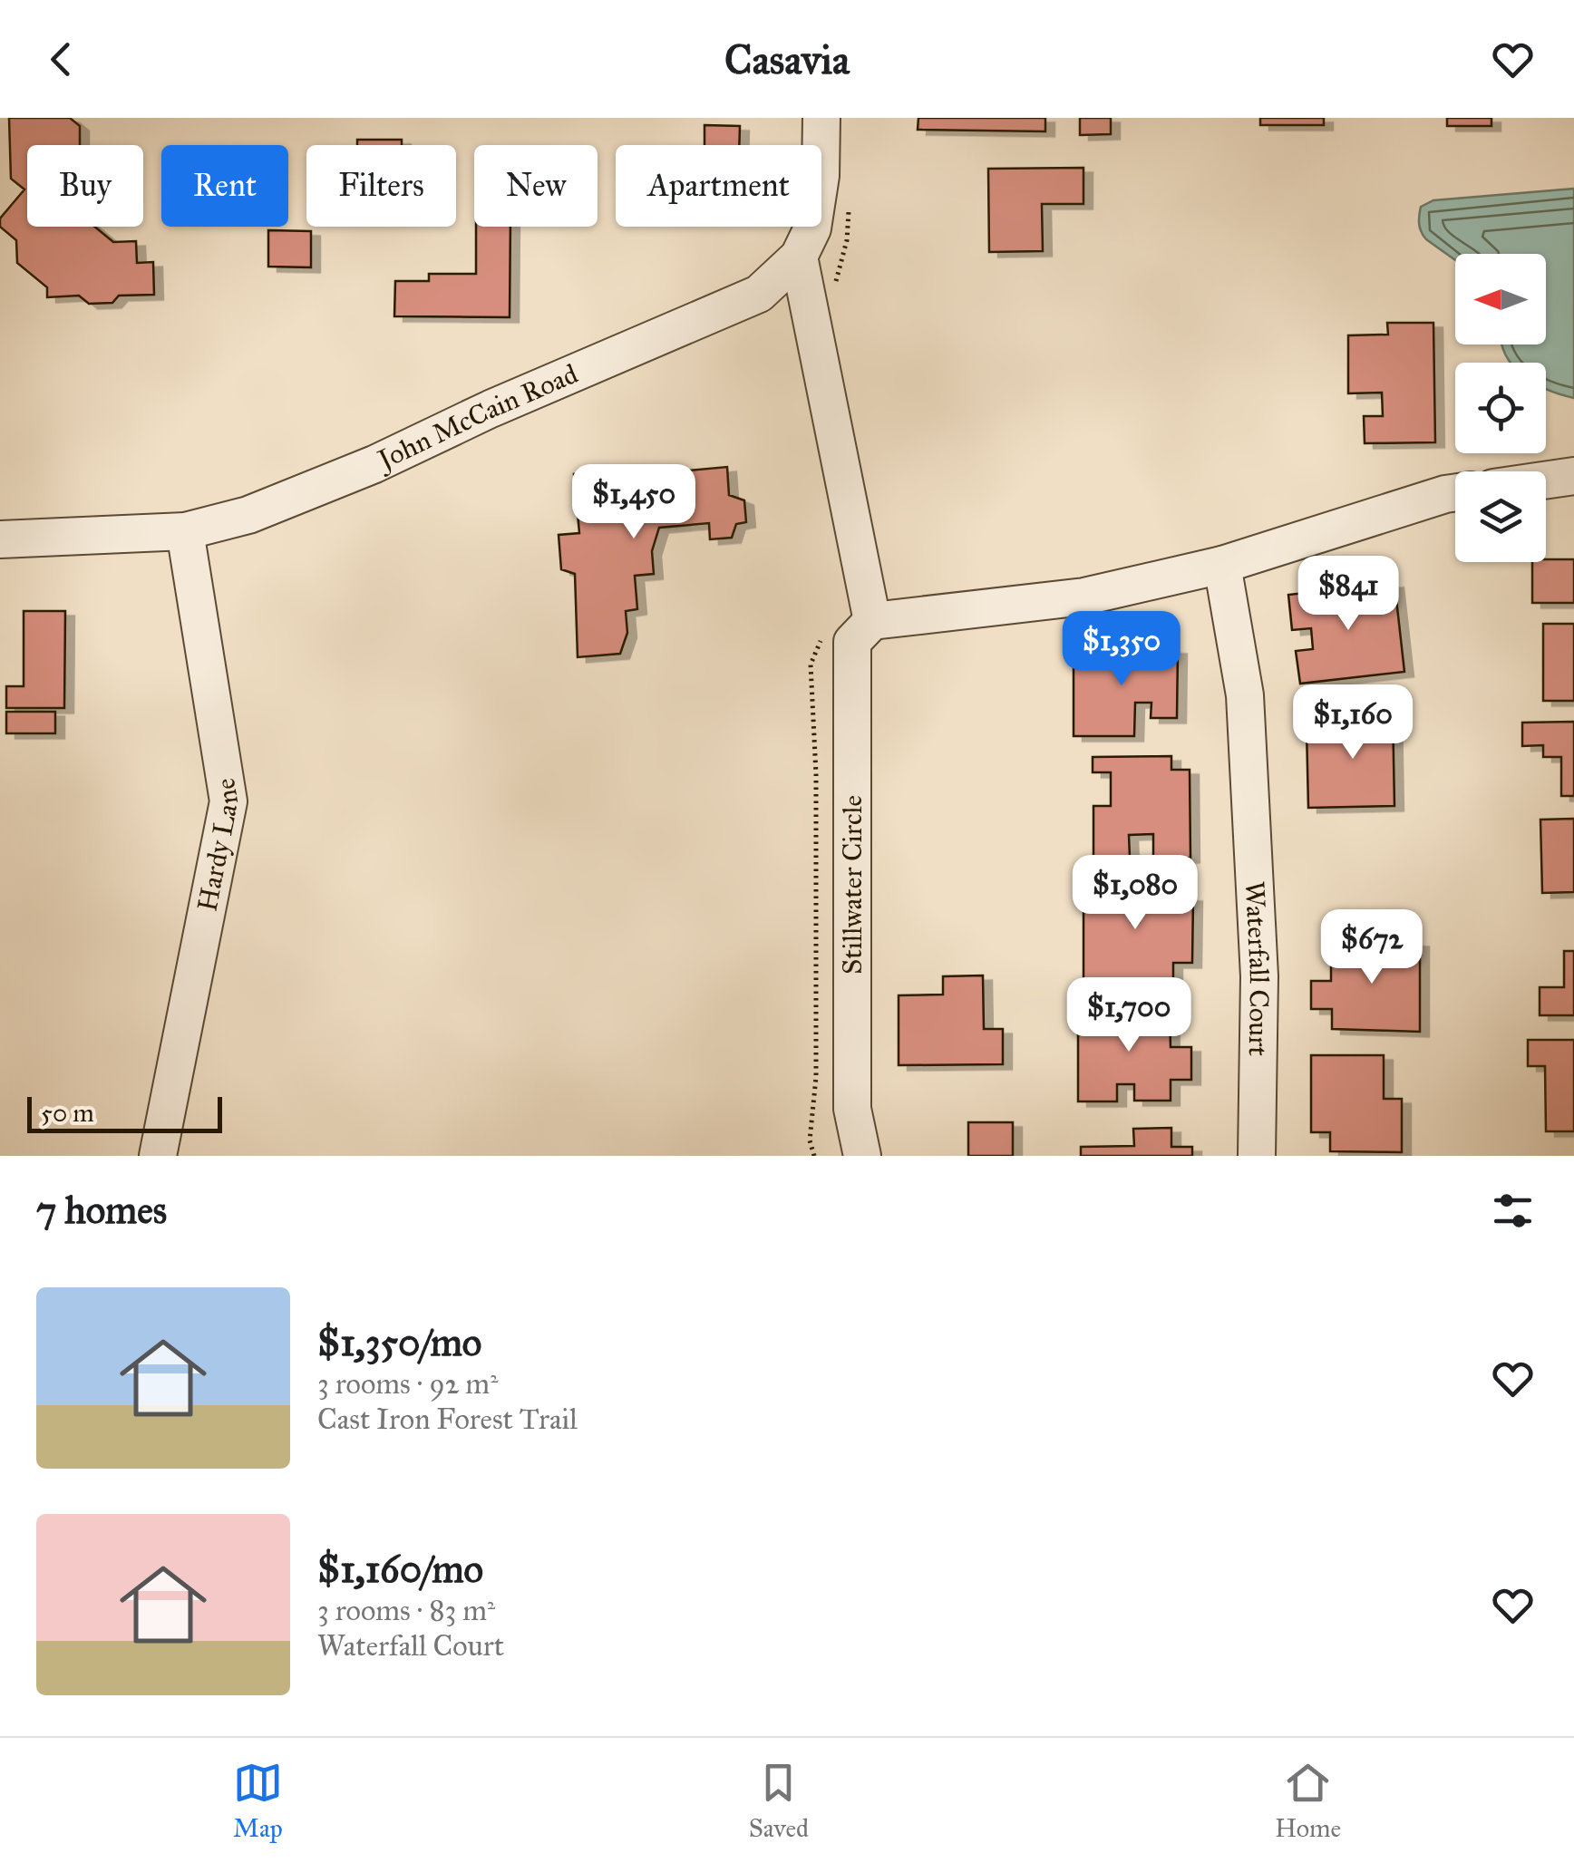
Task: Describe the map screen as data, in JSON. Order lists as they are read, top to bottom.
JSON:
{
  "streets": {
    "street": [
      "John McCain Road",
      "Hardy Lane",
      "Stillwater Circle",
      "Waterfall Court"
    ]
  },
  "crossings": [
    ["John McCain Road", "Hardy Lane"]
  ],
  "scale_bar": "50 m",
  "north": "left",
  "page": {
    "header": "Casavia",
    "chip": [
      "Buy",
      "Rent",
      "Filters",
      "New",
      "Apartment"
    ],
    "price": [
      "$1,450",
      "$841",
      "$1,350",
      "$1,160",
      "$1,080",
      "$672",
      "$1,700"
    ],
    "scale": "50 m",
    "heading": "7 homes",
    "list": [
      {
        "name": "$1,350/mo",
        "note": "3 rooms · 92 m² · Cast Iron Forest Trail"
      },
      {
        "name": "$1,160/mo",
        "note": "3 rooms · 83 m² · Waterfall Court"
      }
    ],
    "tabs": ["Map", "Saved", "Home"]
  }
}
